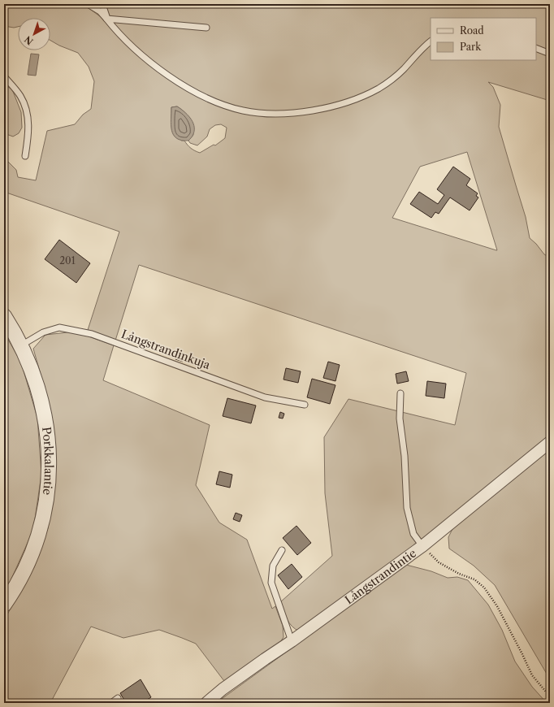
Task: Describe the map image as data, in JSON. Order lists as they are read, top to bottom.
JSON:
{
  "streets": {
    "street": ["Porkkalantie", "Långstrandintie"],
    "lane": ["Långstrandinkuja"]
  },
  "crossings": [
    ["Långstrandinkuja", "Porkkalantie"]
  ],
  "house_numbers": ["201"],
  "legend": ["Road", "Park"],
  "north": "bottom left"
}
